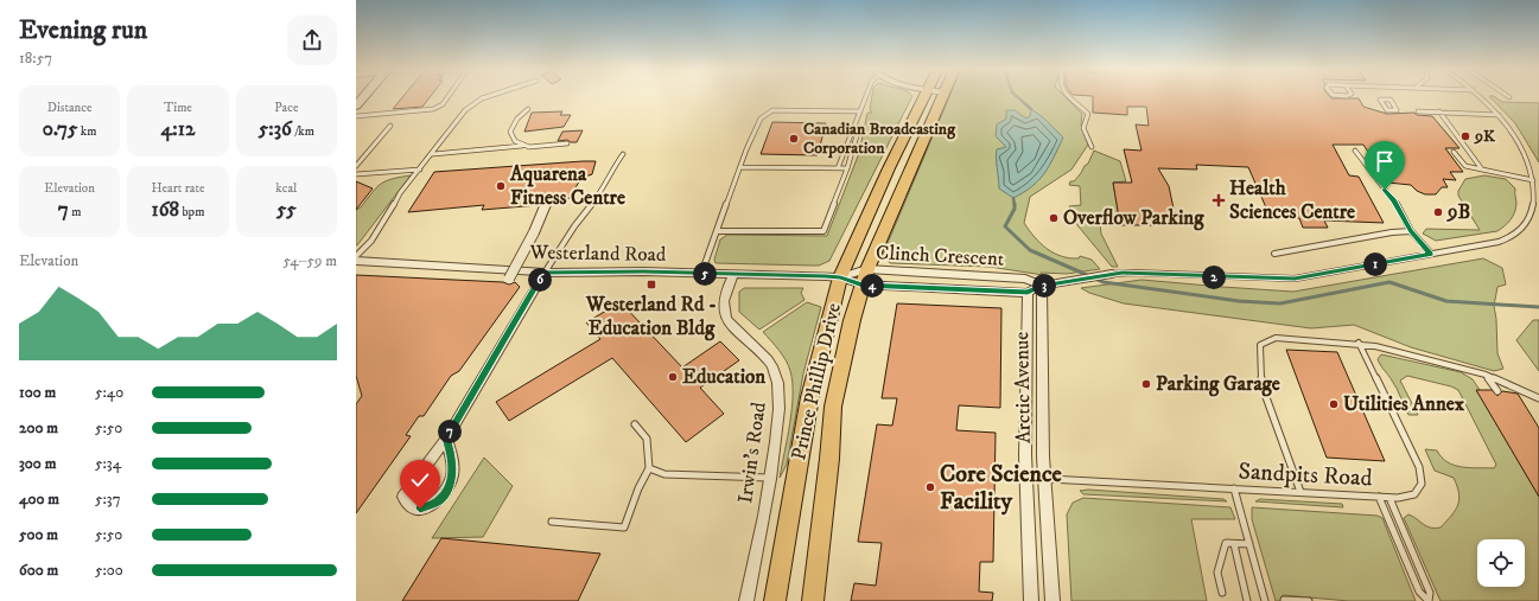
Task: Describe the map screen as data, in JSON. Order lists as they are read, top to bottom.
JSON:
{
  "streets": {
    "main road": ["Prince Phillip Drive"],
    "street": [
      "Westerland Road",
      "Clinch Crescent",
      "Arctic Avenue",
      "Irwin's Road"
    ],
    "lane": ["Sandpits Road"]
  },
  "crossings": [
    ["Westerland Road", "Clinch Crescent"],
    ["Westerland Road", "Prince Phillip Drive"],
    ["Westerland Road", "Irwin's Road"],
    ["Clinch Crescent", "Prince Phillip Drive"],
    ["Clinch Crescent", "Arctic Avenue"],
    ["Arctic Avenue", "Sandpits Road"]
  ],
  "places": {
    "other": [
      "9K",
      "Canadian Broadcasting Corporation",
      "Aquarena Fitness Centre",
      "9B",
      "Overflow Parking",
      "Education",
      "Parking Garage",
      "Utilities Annex",
      "Core Science Facility"
    ],
    "health": ["Health Sciences Centre"],
    "transit": ["Westerland Rd - Education Bldg"]
  },
  "page": {
    "heading": ["Evening run", "18:57"],
    "stats": [
      ["Distance", "0.75 km"],
      ["Time", "4:12"],
      ["Pace", "5:36 /km"],
      ["Elevation", "7 m"],
      ["Heart rate", "168 bpm"],
      ["kcal", "55"]
    ],
    "chart": ["Elevation", "54–59 m"],
    "pins": [
      "1",
      "5",
      "2",
      "6",
      "3",
      "4",
      "7"
    ],
    "list": [
      {
        "name": "100 m",
        "note": "5:40"
      },
      {
        "name": "200 m",
        "note": "5:50"
      },
      {
        "name": "300 m",
        "note": "5:34"
      },
      {
        "name": "400 m",
        "note": "5:37"
      },
      {
        "name": "500 m",
        "note": "5:50"
      },
      {
        "name": "600 m",
        "note": "5:00"
      }
    ]
  }
}
